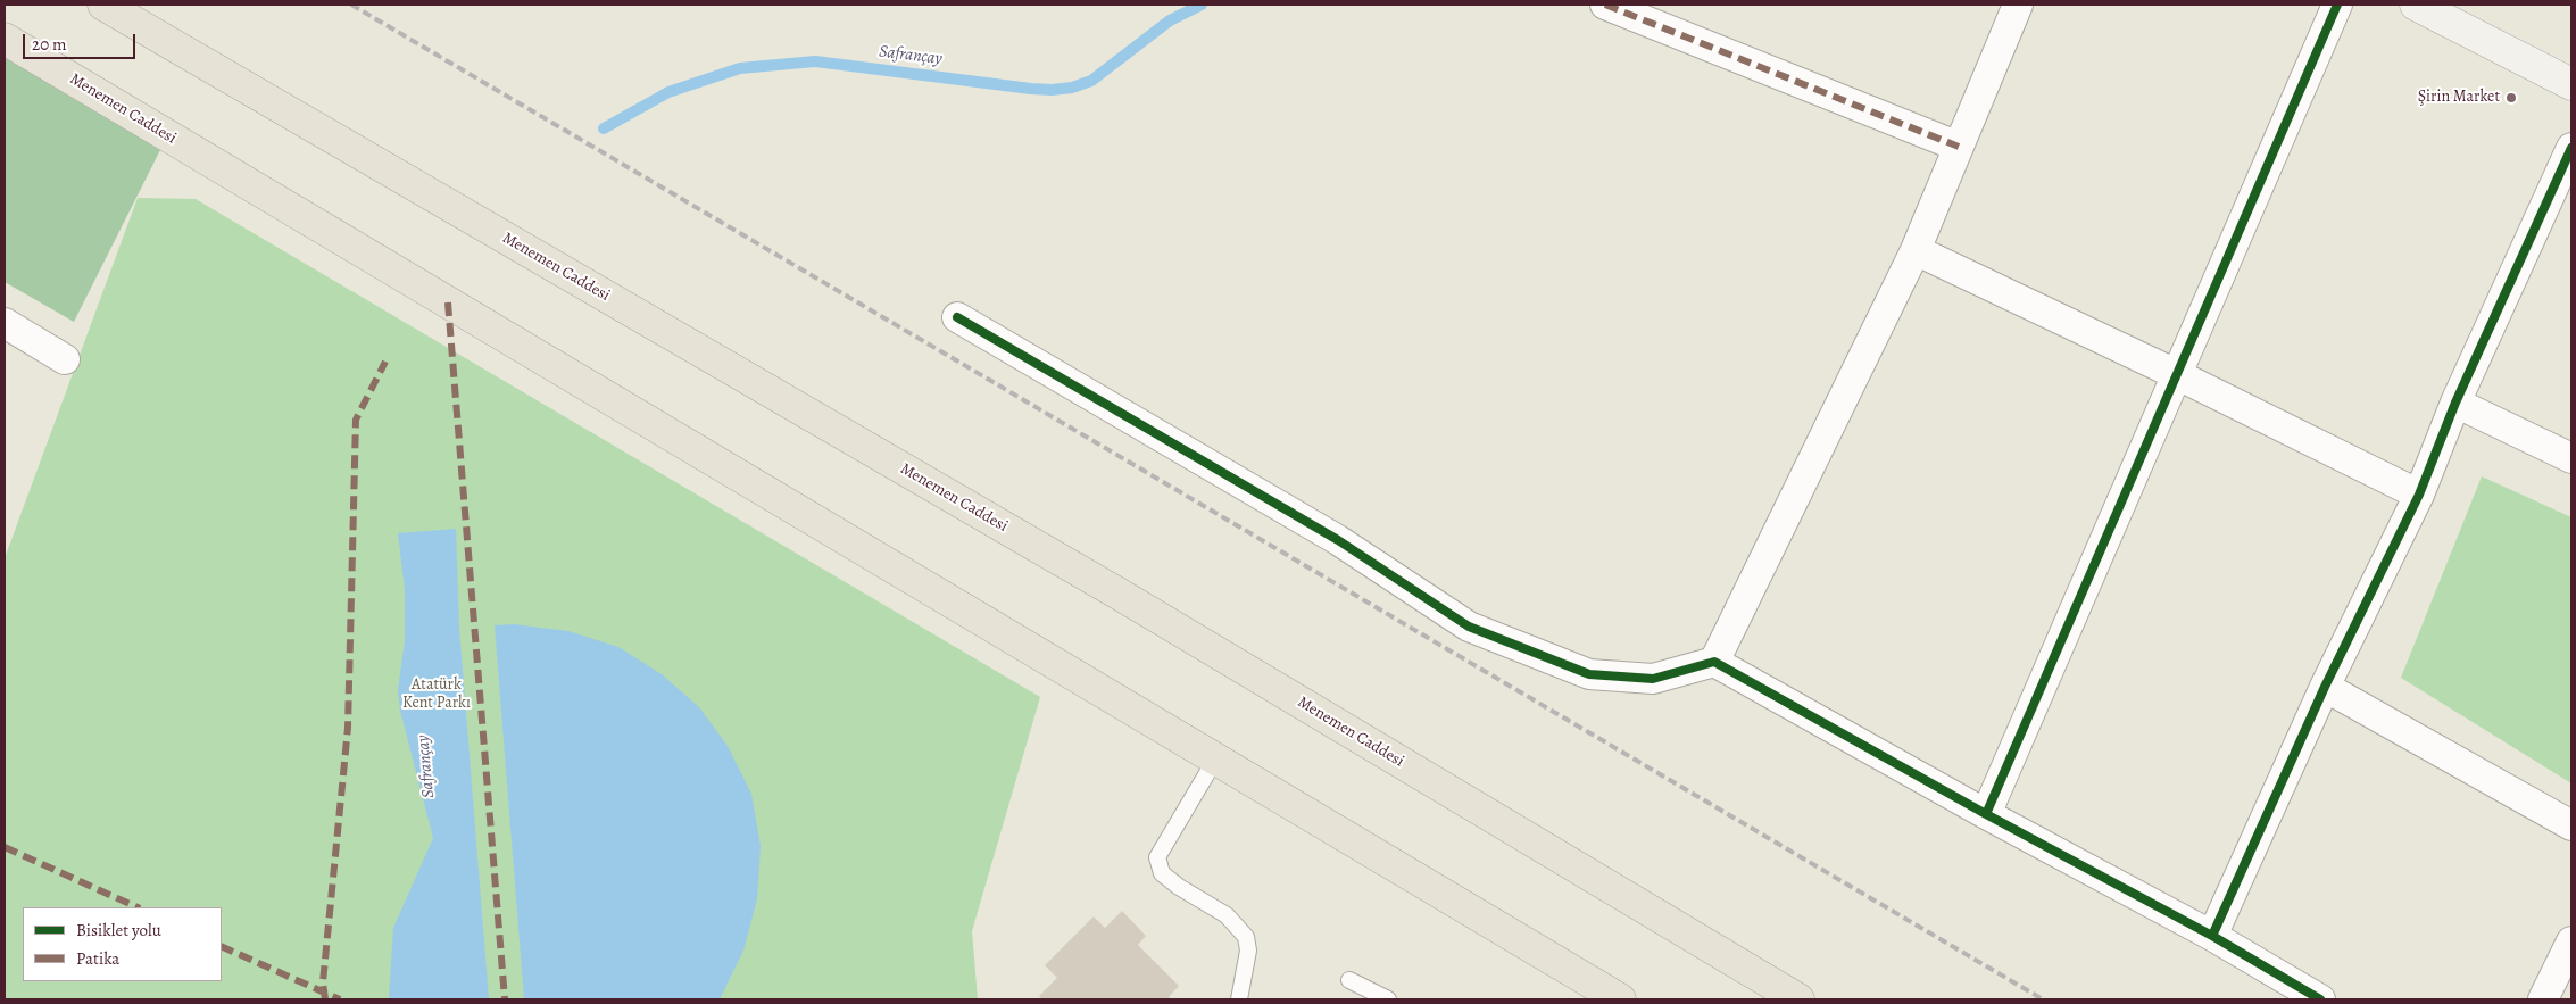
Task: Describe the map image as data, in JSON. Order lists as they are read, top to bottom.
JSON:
{
  "streets": {
    "main road": ["Menemen Caddesi"]
  },
  "water": ["Safrançay"],
  "parks": ["Atatürk Kent Parkı"],
  "places": ["Şirin Market"],
  "legend": ["Bisiklet yolu", "Patika"],
  "scale_bar": "20 m"
}
